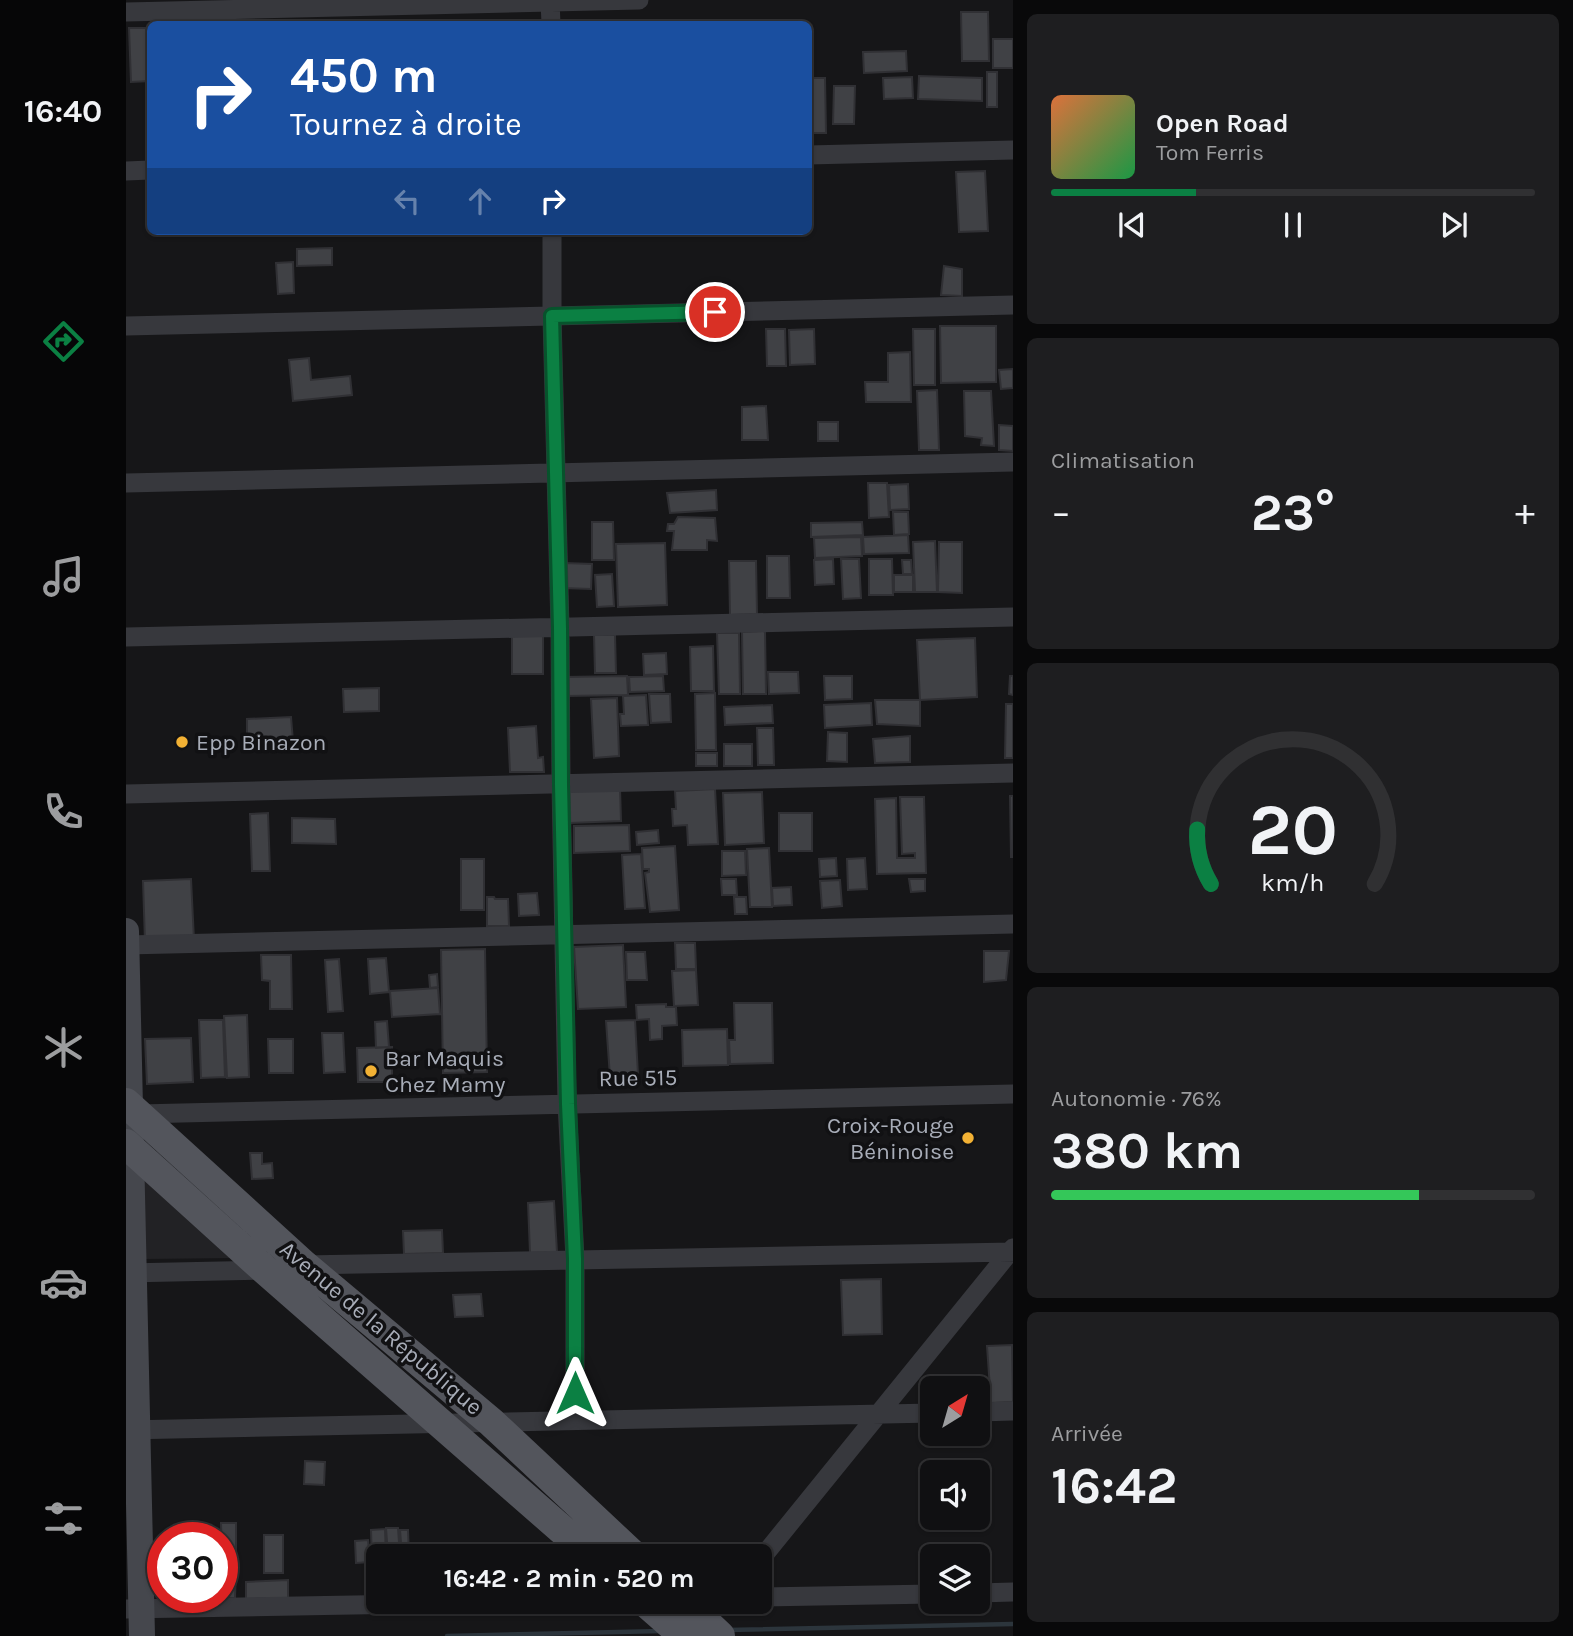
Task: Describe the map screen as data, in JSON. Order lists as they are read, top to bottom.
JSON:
{
  "streets": {
    "main road": ["Avenue de la République"],
    "street": ["Rue 515"]
  },
  "crossings": [
    ["Rue 515", "Avenue de la République"]
  ],
  "places": ["Epp Binazon", "Bar Maquis Chez Mamy", "Croix-Rouge Béninoise"],
  "north": "top right",
  "page": {
    "tabs": "16:40",
    "turn": ["450 m", "Tournez à droite"],
    "song": ["Open Road", "Tom Ferris"],
    "tile": [
      "Climatisation",
      ["Autonomie · 76%", "380 km"],
      ["Arrivée", "16:42"]
    ],
    "heat": ["−", "23°", "+"],
    "limit": "30",
    "trip": "16:42 · 2 min · 520 m",
    "gauge": ["20", "km/h"]
  }
}
